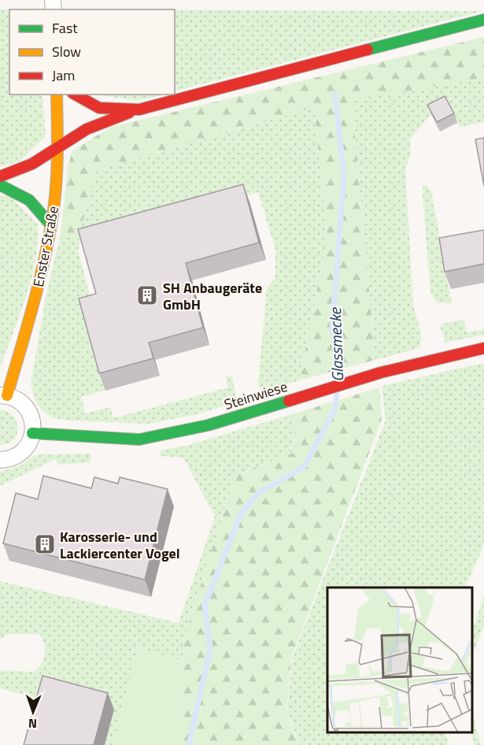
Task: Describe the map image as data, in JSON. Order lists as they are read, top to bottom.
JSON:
{
  "streets": {
    "main road": ["Enster Straße", "Steinwiese"]
  },
  "water": ["Glassmecke"],
  "places": {
    "building": ["SH Anbaugeräte GmbH", "Karosserie- und Lackiercenter Vogel"]
  },
  "legend": ["Fast", "Slow", "Jam"],
  "north": "bottom"
}
